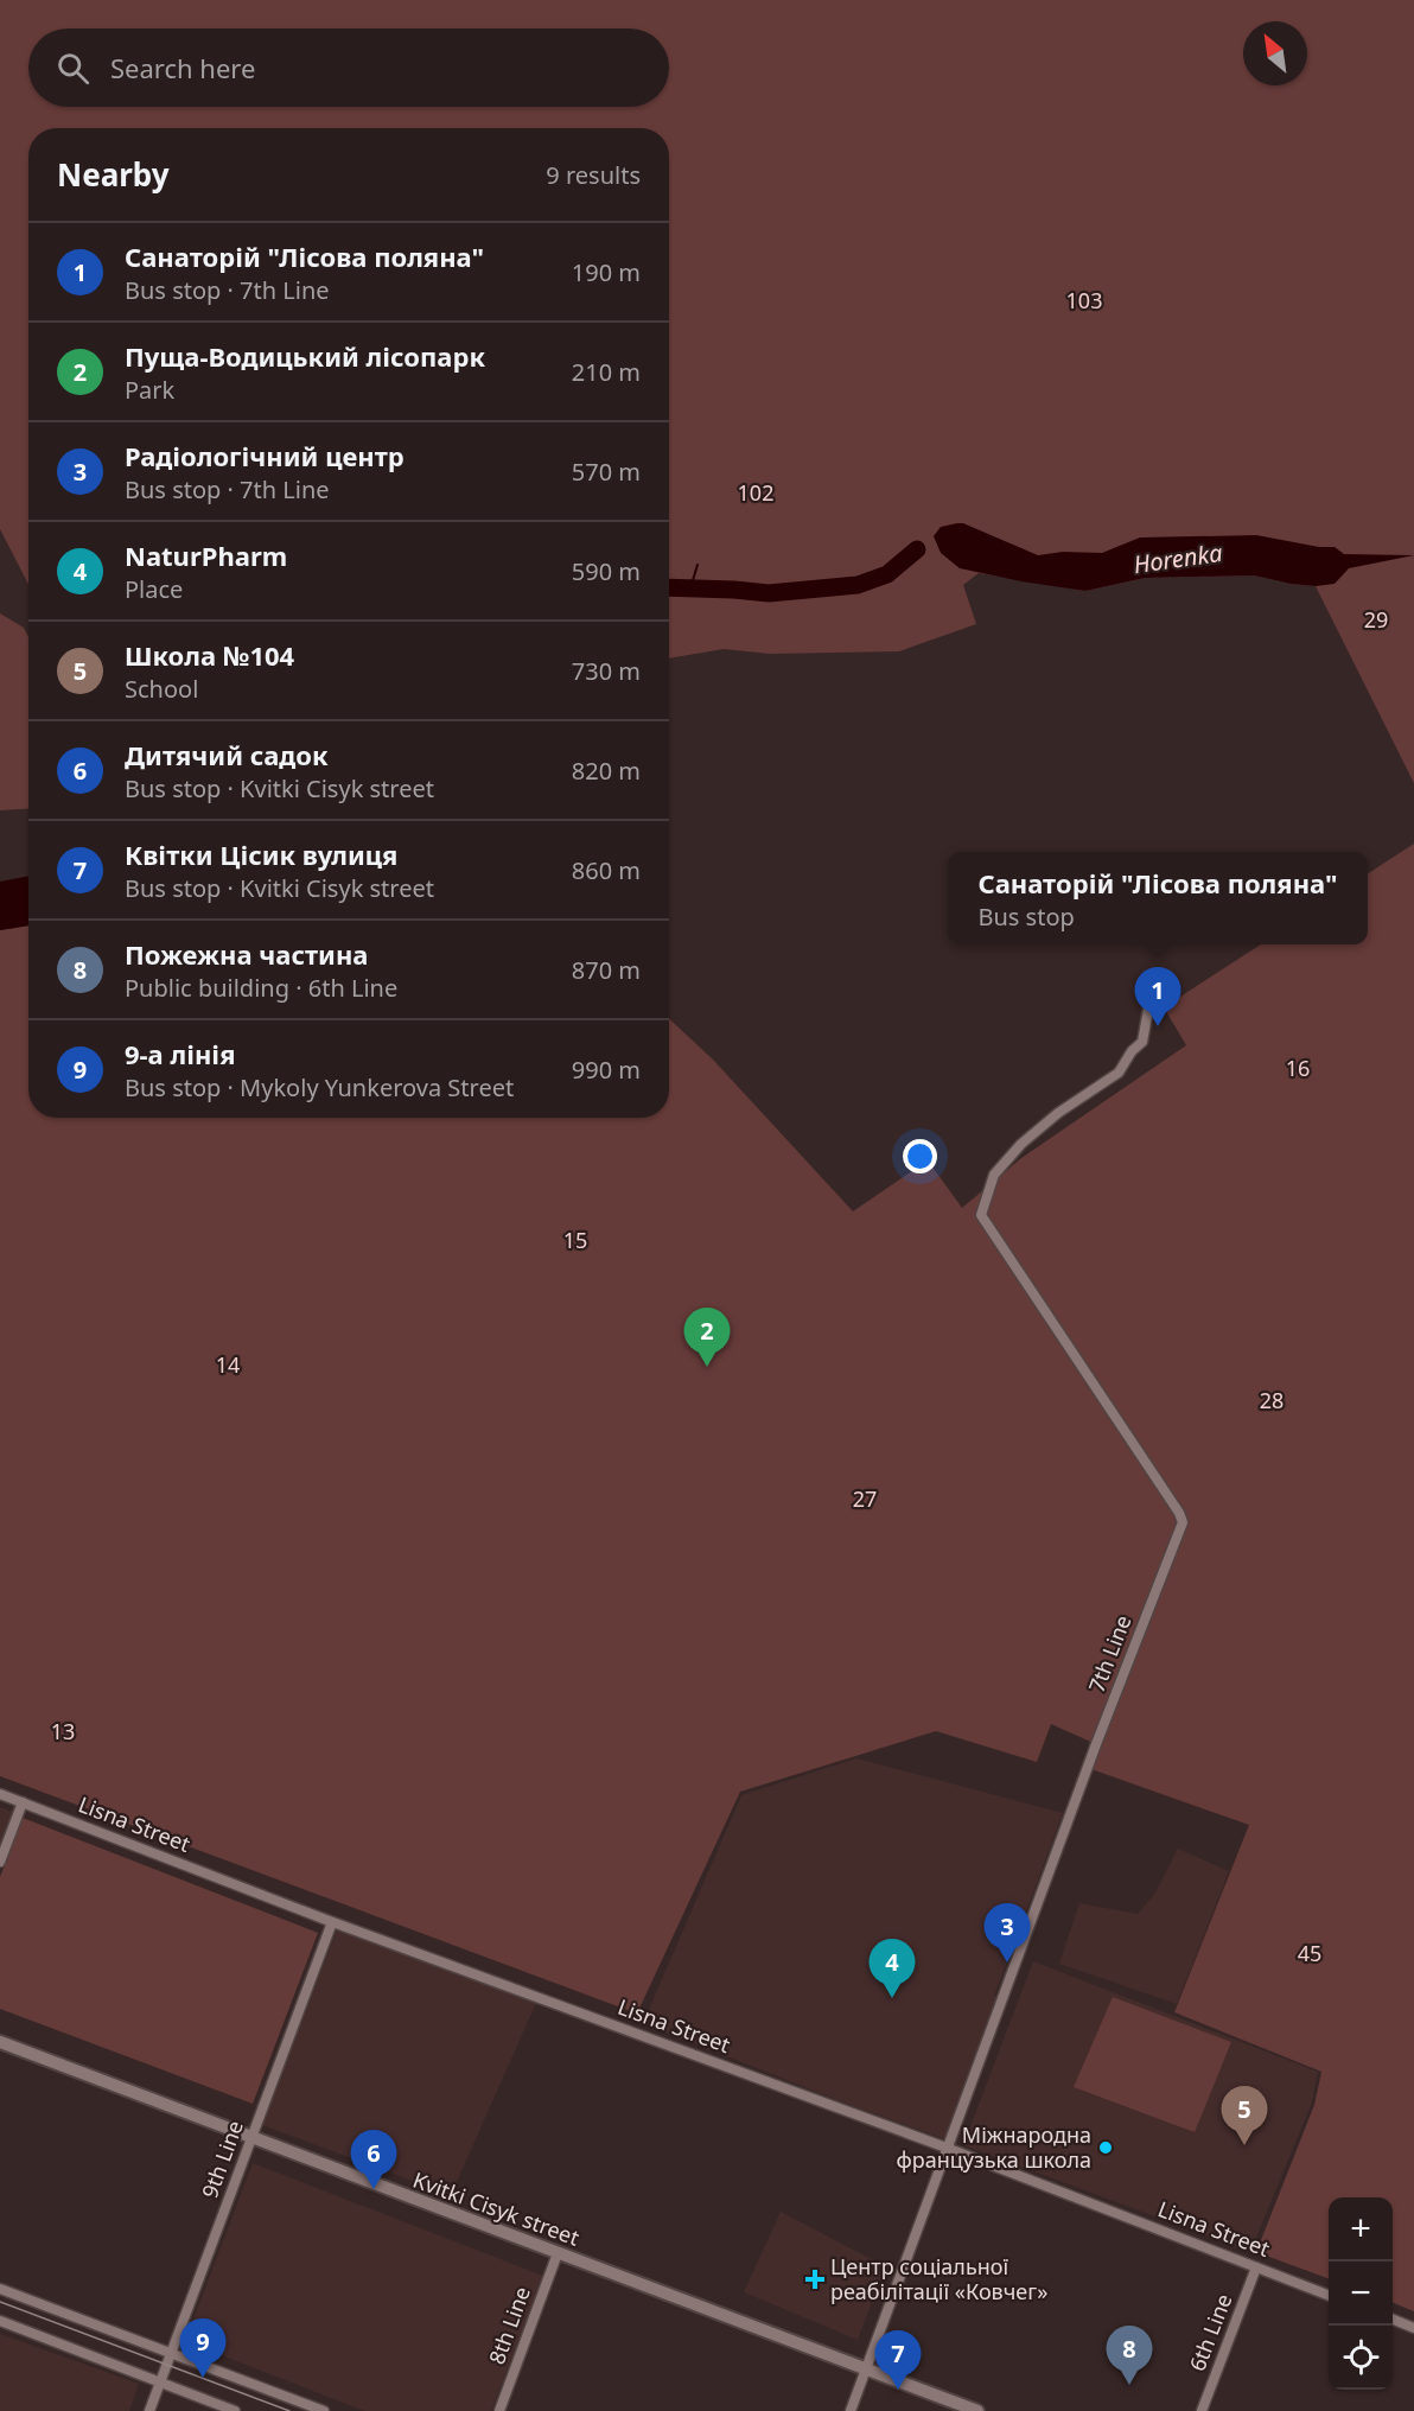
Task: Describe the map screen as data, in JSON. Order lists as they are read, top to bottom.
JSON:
{
  "streets": {
    "street": [
      "7th Line",
      "Lisna Street",
      "9th Line",
      "Kvitki Cisyk street",
      "8th Line",
      "6th Line"
    ]
  },
  "crossings": [
    ["7th Line", "Lisna Street"],
    ["7th Line", "Kvitki Cisyk street"],
    ["Lisna Street", "9th Line"],
    ["Lisna Street", "6th Line"],
    ["9th Line", "Kvitki Cisyk street"],
    ["Kvitki Cisyk street", "8th Line"]
  ],
  "water": ["Horenka"],
  "parks": [
    "103",
    "102",
    "29",
    "16",
    "15",
    "14",
    "28",
    "27",
    "13",
    "45"
  ],
  "places": {
    "other": ["Міжнародна французька школа"],
    "health": ["Центр соціальної реабілітації «Ковчег»"]
  },
  "north": "top left",
  "page": {
    "search": "Search here",
    "heading": ["Nearby", "9 results"],
    "list": [
      {
        "mark": "1",
        "name": "Санаторій \"Лісова поляна\"",
        "note": "Bus stop · 7th Line",
        "value": "190 m"
      },
      {
        "mark": "2",
        "name": "Пуща-Водицький лісопарк",
        "note": "Park",
        "value": "210 m"
      },
      {
        "mark": "3",
        "name": "Радіологічний центр",
        "note": "Bus stop · 7th Line",
        "value": "570 m"
      },
      {
        "mark": "4",
        "name": "NaturPharm",
        "note": "Place",
        "value": "590 m"
      },
      {
        "mark": "5",
        "name": "Школа №104",
        "note": "School",
        "value": "730 m"
      },
      {
        "mark": "6",
        "name": "Дитячий садок",
        "note": "Bus stop · Kvitki Cisyk street",
        "value": "820 m"
      },
      {
        "mark": "7",
        "name": "Квітки Цісик вулиця",
        "note": "Bus stop · Kvitki Cisyk street",
        "value": "860 m"
      },
      {
        "mark": "8",
        "name": "Пожежна частина",
        "note": "Public building · 6th Line",
        "value": "870 m"
      },
      {
        "mark": "9",
        "name": "9-а лінія",
        "note": "Bus stop · Mykoly Yunkerova Street",
        "value": "990 m"
      }
    ],
    "popup": ["Санаторій \"Лісова поляна\"", "Bus stop"],
    "pins": [
      "1",
      "2",
      "3",
      "4",
      "5",
      "6",
      "9",
      "8",
      "7"
    ],
    "map_buttons": ["+", "−"]
  }
}
